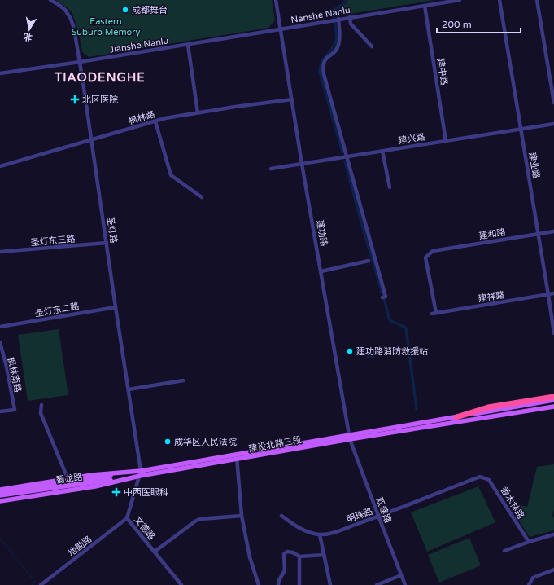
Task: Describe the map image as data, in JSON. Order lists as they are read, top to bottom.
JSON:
{
  "streets": {
    "main road": ["建设北路三段", "蜀龙路"],
    "street": [
      "Nanshe Nanlu",
      "Jianshe Nanlu",
      "建中路",
      "枫林路",
      "建兴路",
      "建业路",
      "圣灯路",
      "建功路",
      "建和路",
      "圣灯东三路",
      "建祥路",
      "圣灯东二路",
      "枫林南路",
      "香木林路",
      "双建路",
      "明珠路",
      "文德路",
      "地勘路"
    ]
  },
  "crossings": [
    ["Nanshe Nanlu", "Jianshe Nanlu"],
    ["Nanshe Nanlu", "建中路"],
    ["Nanshe Nanlu", "建功路"],
    ["Jianshe Nanlu", "圣灯路"],
    ["Jianshe Nanlu", "建功路"],
    ["建中路", "建兴路"],
    ["枫林路", "圣灯路"],
    ["枫林路", "建功路"],
    ["建兴路", "建业路"],
    ["建兴路", "建功路"],
    ["建业路", "建和路"],
    ["建业路", "建祥路"],
    ["圣灯路", "圣灯东三路"],
    ["圣灯路", "圣灯东二路"],
    ["圣灯路", "建设北路三段"],
    ["圣灯路", "文德路"],
    ["建功路", "建设北路三段"],
    ["建功路", "双建路"],
    ["建和路", "建祥路"],
    ["建设北路三段", "双建路"],
    ["建设北路三段", "文德路"],
    ["香木林路", "明珠路"],
    ["双建路", "明珠路"],
    ["文德路", "地勘路"]
  ],
  "districts": ["TIAODENGHE"],
  "parks": ["Eastern Suburb Memory"],
  "places": {
    "other": ["成都舞台", "建功路消防救援站", "成华区人民法院"],
    "health": ["北区医院", "中西医眼科"]
  },
  "scale_bar": "200 m",
  "north": "bottom"
}
